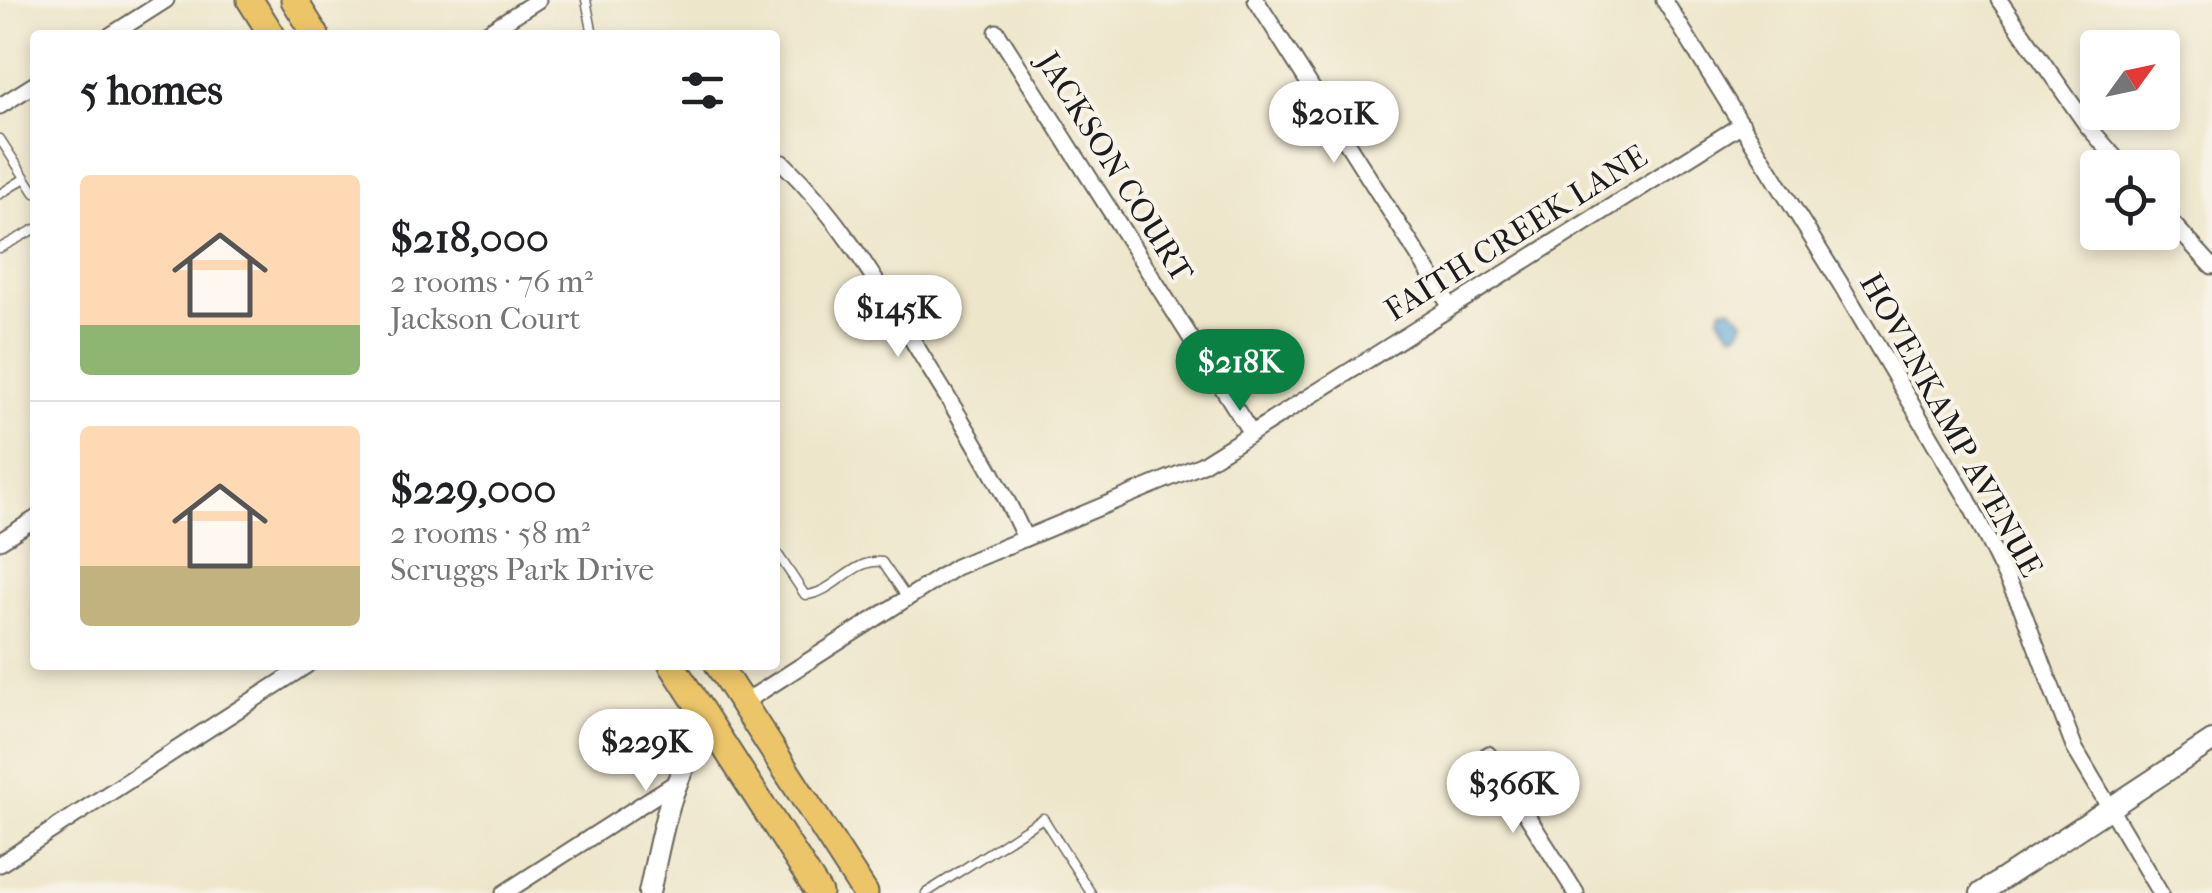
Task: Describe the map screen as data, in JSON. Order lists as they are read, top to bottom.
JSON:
{
  "streets": {
    "street": ["JACKSON COURT", "FAITH CREEK LANE", "HOVENKAMP AVENUE"]
  },
  "crossings": [
    ["JACKSON COURT", "FAITH CREEK LANE"],
    ["FAITH CREEK LANE", "HOVENKAMP AVENUE"]
  ],
  "north": "top right",
  "page": {
    "heading": "5 homes",
    "price": [
      "$201K",
      "$145K",
      "$218K",
      "$229K",
      "$366K"
    ],
    "list": [
      {
        "name": "$218,000",
        "note": "2 rooms · 76 m² · Jackson Court"
      },
      {
        "name": "$229,000",
        "note": "2 rooms · 58 m² · Scruggs Park Drive"
      }
    ]
  }
}
